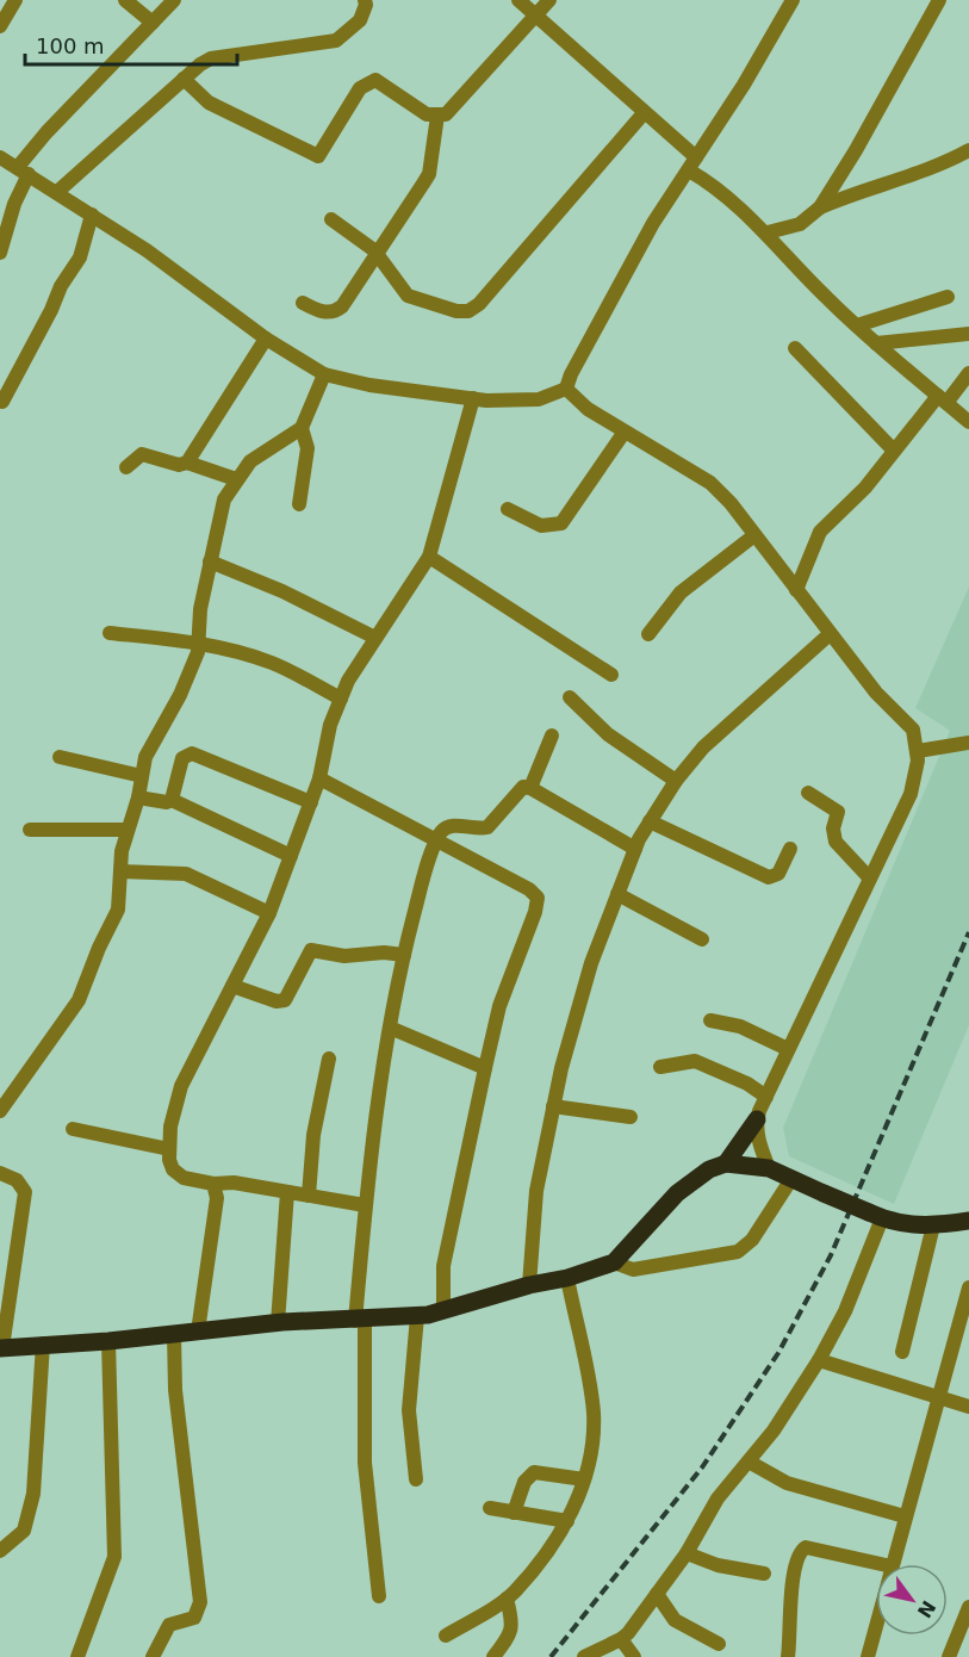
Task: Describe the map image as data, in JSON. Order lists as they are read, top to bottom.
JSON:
{
  "scale_bar": "100 m",
  "north": "bottom right"
}
